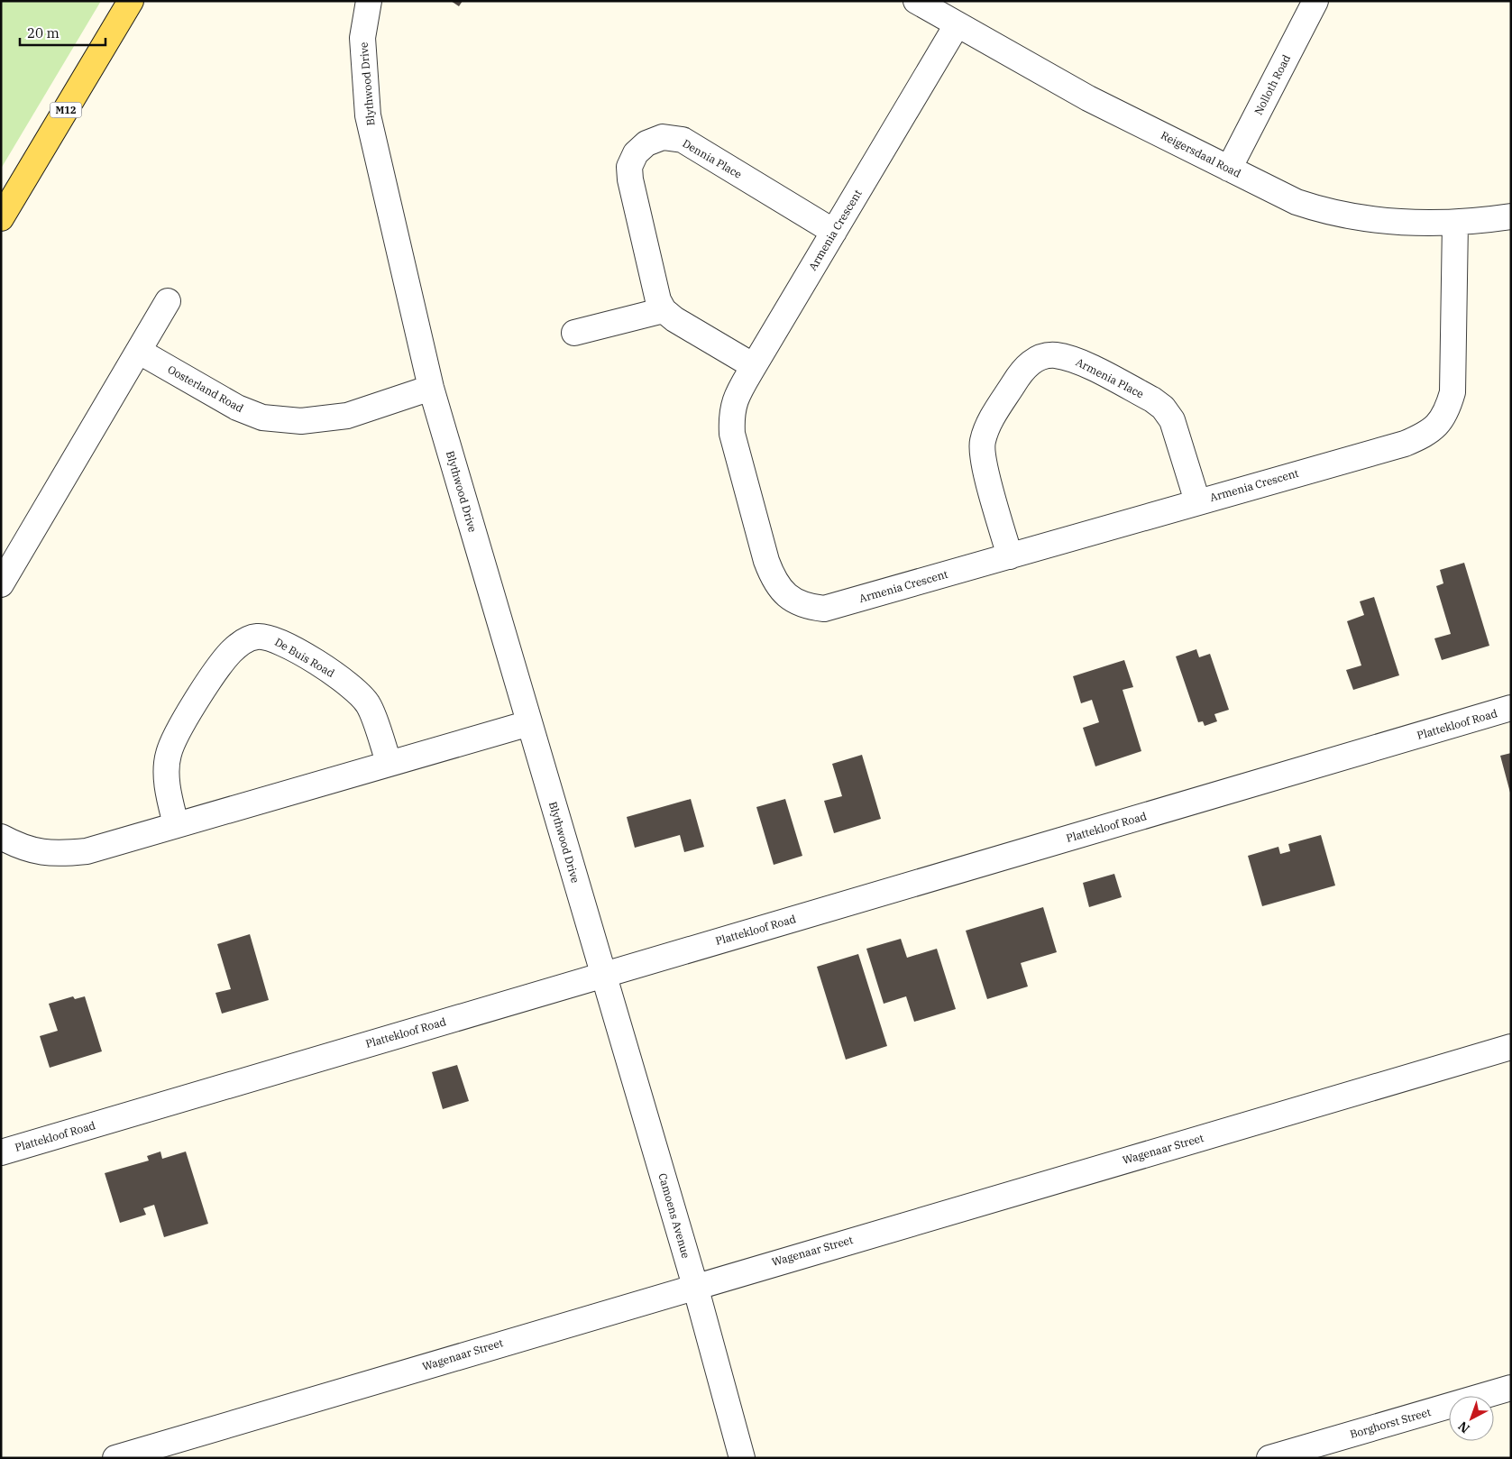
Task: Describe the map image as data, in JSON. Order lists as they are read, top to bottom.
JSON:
{
  "streets": {
    "main road": ["M12"],
    "street": [
      "Blythwood Drive",
      "Nolloth Road",
      "Reigersdaal Road",
      "Dennia Place",
      "Armenia Crescent",
      "Armenia Place",
      "Oosterland Road",
      "De Buis Road",
      "Plattekloof Road",
      "Wagenaar Street",
      "Camoens Avenue",
      "Borghorst Street"
    ]
  },
  "crossings": [
    ["Blythwood Drive", "Oosterland Road"],
    ["Blythwood Drive", "Plattekloof Road"],
    ["Blythwood Drive", "Camoens Avenue"],
    ["Nolloth Road", "Reigersdaal Road"],
    ["Reigersdaal Road", "Armenia Crescent"],
    ["Dennia Place", "Armenia Crescent"],
    ["Armenia Crescent", "Armenia Place"],
    ["Plattekloof Road", "Camoens Avenue"],
    ["Wagenaar Street", "Camoens Avenue"]
  ],
  "scale_bar": "20 m",
  "north": "bottom left"
}
